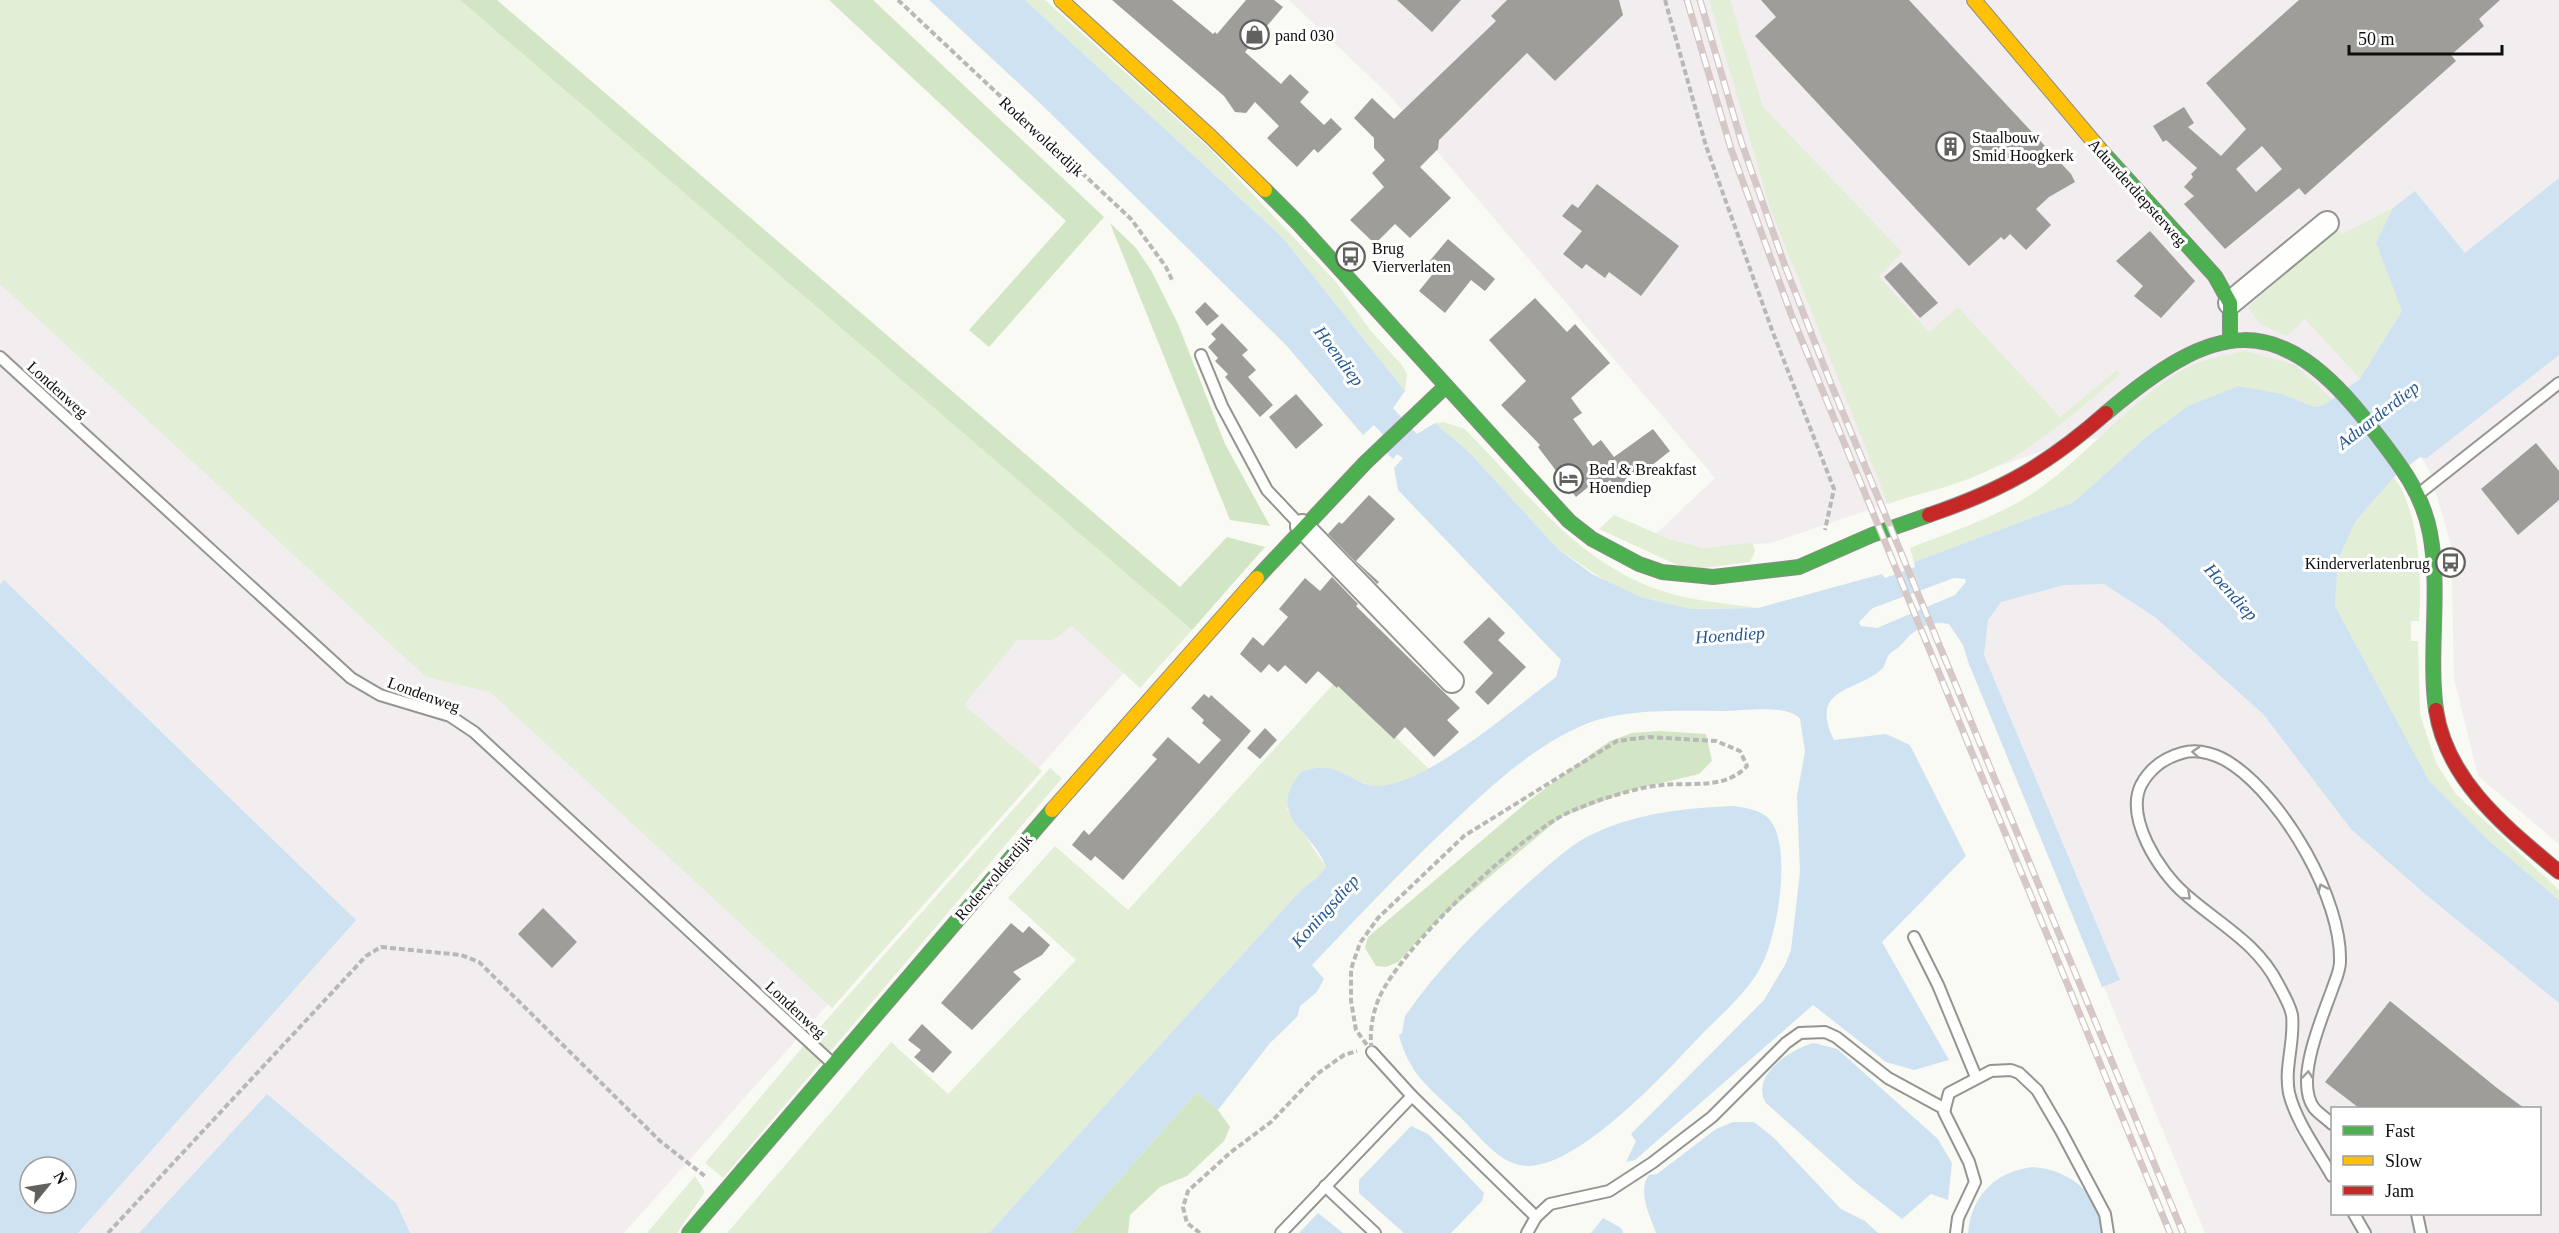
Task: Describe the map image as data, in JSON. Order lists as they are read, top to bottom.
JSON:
{
  "streets": {
    "main road": ["Roderwolderdijk", "Aduarderdiepsterweg"],
    "lane": ["Londenweg"]
  },
  "crossings": [
    ["Roderwolderdijk", "Londenweg"]
  ],
  "water": ["Hoendiep", "Aduarderdiep", "Koningsdiep"],
  "places": {
    "shop": ["pand 030"],
    "building": ["Staalbouw Smid Hoogkerk"],
    "bus stop": ["Brug Vierverlaten", "Kinderverlatenbrug"],
    "hotel": ["Bed & Breakfast Hoendiep"]
  },
  "legend": ["Fast", "Slow", "Jam"],
  "scale_bar": "50 m",
  "north": "top right"
}
